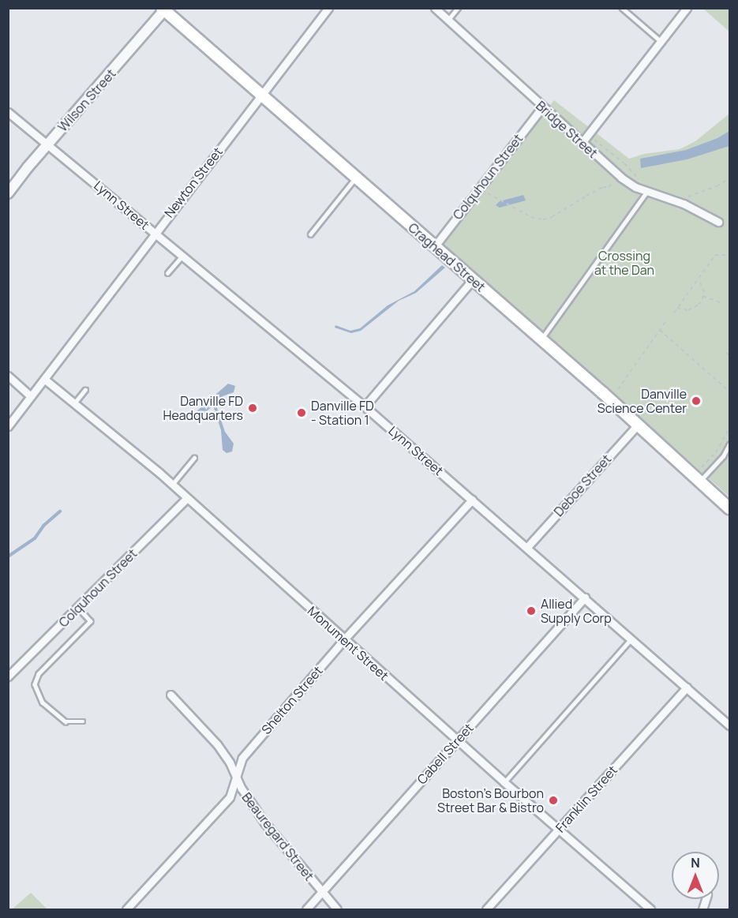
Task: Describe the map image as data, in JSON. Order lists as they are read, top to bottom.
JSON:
{
  "streets": {
    "main road": ["Craghead Street"],
    "street": [
      "Wilson Street",
      "Bridge Street",
      "Colquhoun Street",
      "Newton Street",
      "Lynn Street",
      "Deboe Street",
      "Monument Street",
      "Shelton Street",
      "Cabell Street",
      "Franklin Street",
      "Beauregard Street"
    ]
  },
  "crossings": [
    ["Wilson Street", "Lynn Street"],
    ["Wilson Street", "Craghead Street"],
    ["Bridge Street", "Colquhoun Street"],
    ["Colquhoun Street", "Craghead Street"],
    ["Colquhoun Street", "Monument Street"],
    ["Newton Street", "Lynn Street"],
    ["Newton Street", "Craghead Street"],
    ["Newton Street", "Monument Street"],
    ["Lynn Street", "Deboe Street"],
    ["Lynn Street", "Shelton Street"],
    ["Lynn Street", "Cabell Street"],
    ["Lynn Street", "Franklin Street"],
    ["Craghead Street", "Deboe Street"],
    ["Monument Street", "Shelton Street"],
    ["Monument Street", "Cabell Street"],
    ["Monument Street", "Franklin Street"],
    ["Shelton Street", "Beauregard Street"],
    ["Cabell Street", "Beauregard Street"]
  ],
  "parks": ["Crossing at the Dan"],
  "places": [
    "Danville Science Center",
    "Danville FD Headquarters",
    "Danville FD - Station 1",
    "Allied Supply Corp",
    "Boston's Bourbon Street Bar & Bistro"
  ],
  "north": "top"
}
